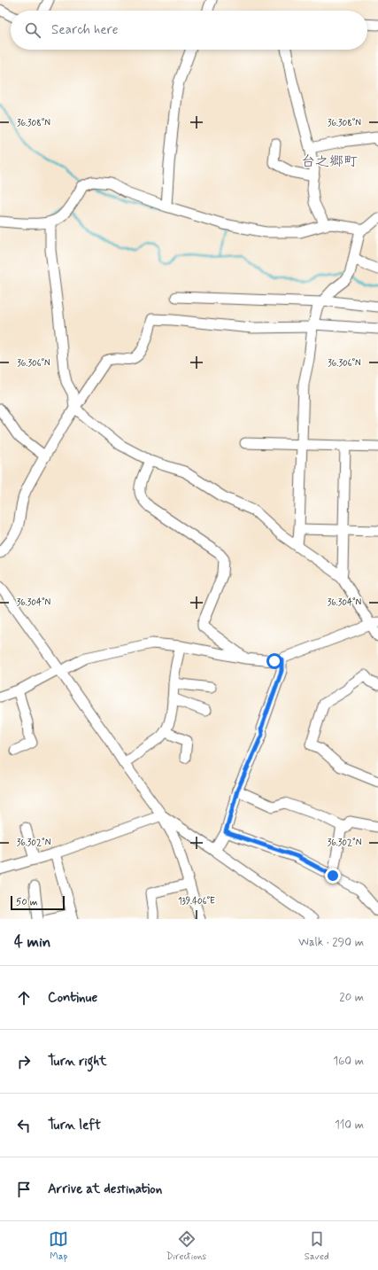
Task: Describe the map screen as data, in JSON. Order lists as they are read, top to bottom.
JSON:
{
  "districts": ["台之郷町"],
  "scale_bar": "50 m",
  "page": {
    "search": "Search here",
    "scale": "50 m",
    "heading": ["4 min", "Walk · 290 m"],
    "list": [
      ["Continue", "20 m"],
      ["Turn right", "160 m"],
      ["Turn left", "110 m"],
      "Arrive at destination"
    ],
    "nav": ["Map", "Directions", "Saved"]
  },
  "coordinates": [
    "36.308°N",
    "36.306°N",
    "36.304°N",
    "36.302°N",
    "139.406°E"
  ]
}
